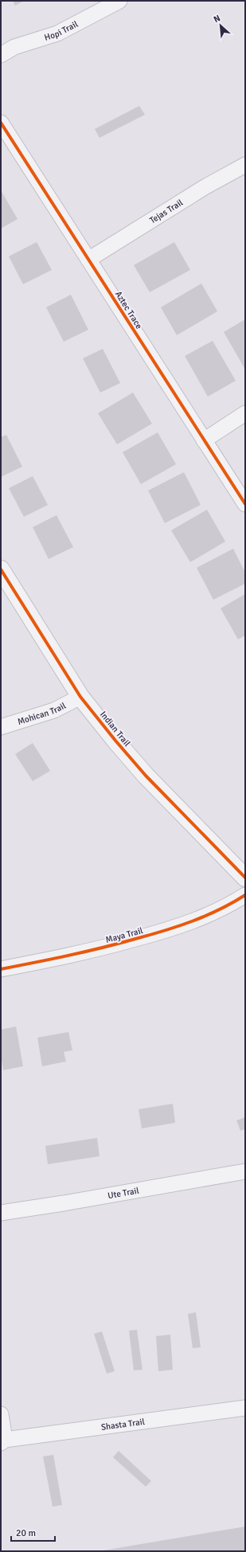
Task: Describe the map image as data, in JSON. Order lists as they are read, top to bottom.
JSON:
{
  "streets": {
    "street": [
      "Hopi Trail",
      "Tejas Trail",
      "Aztec Trace",
      "Mohican Trail",
      "Indian Trail",
      "Maya Trail",
      "Ute Trail",
      "Shasta Trail"
    ]
  },
  "crossings": [
    ["Tejas Trail", "Aztec Trace"],
    ["Mohican Trail", "Indian Trail"]
  ],
  "scale_bar": "20 m",
  "north": "top left"
}
